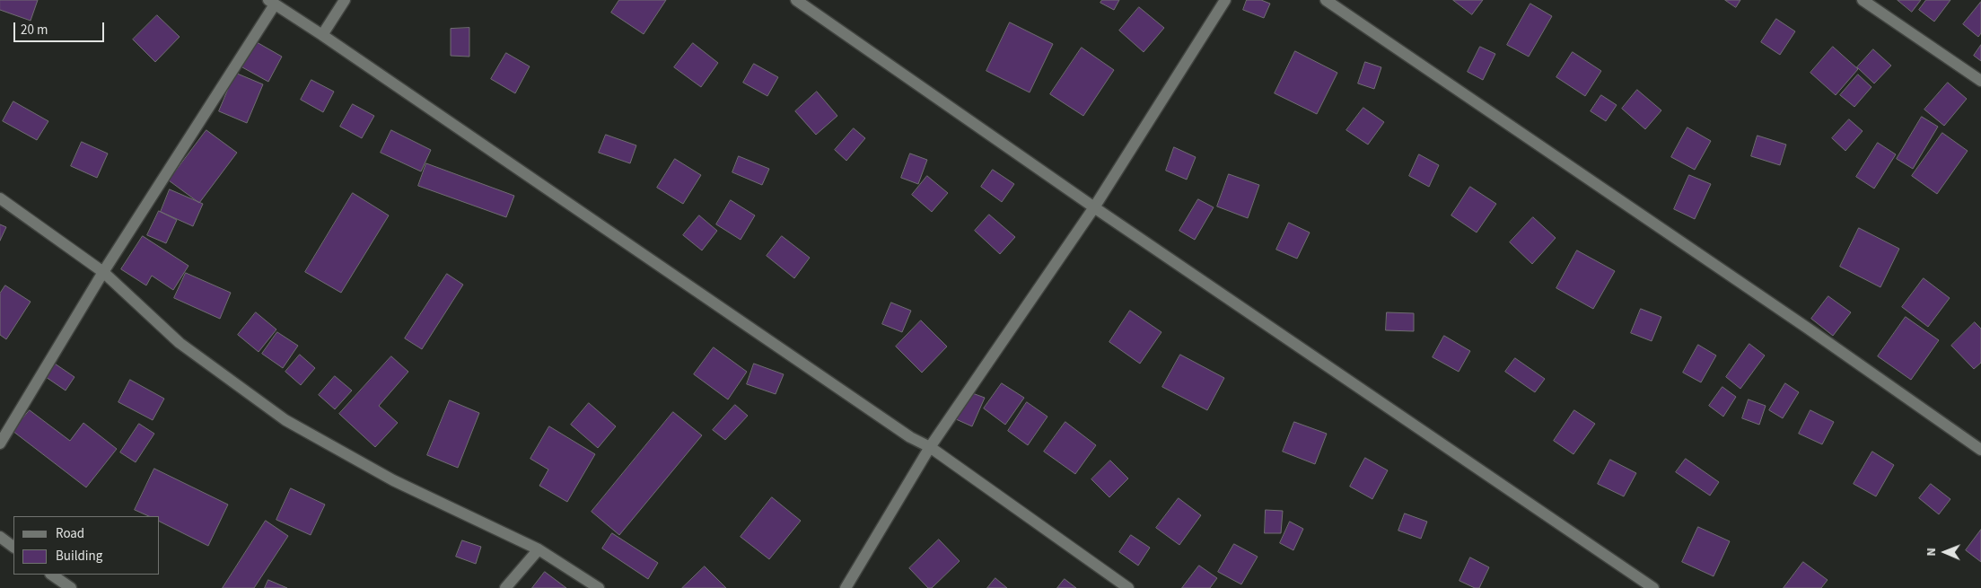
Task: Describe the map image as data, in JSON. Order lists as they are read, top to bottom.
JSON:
{
  "legend": ["Road", "Building"],
  "scale_bar": "20 m",
  "north": "left"
}
